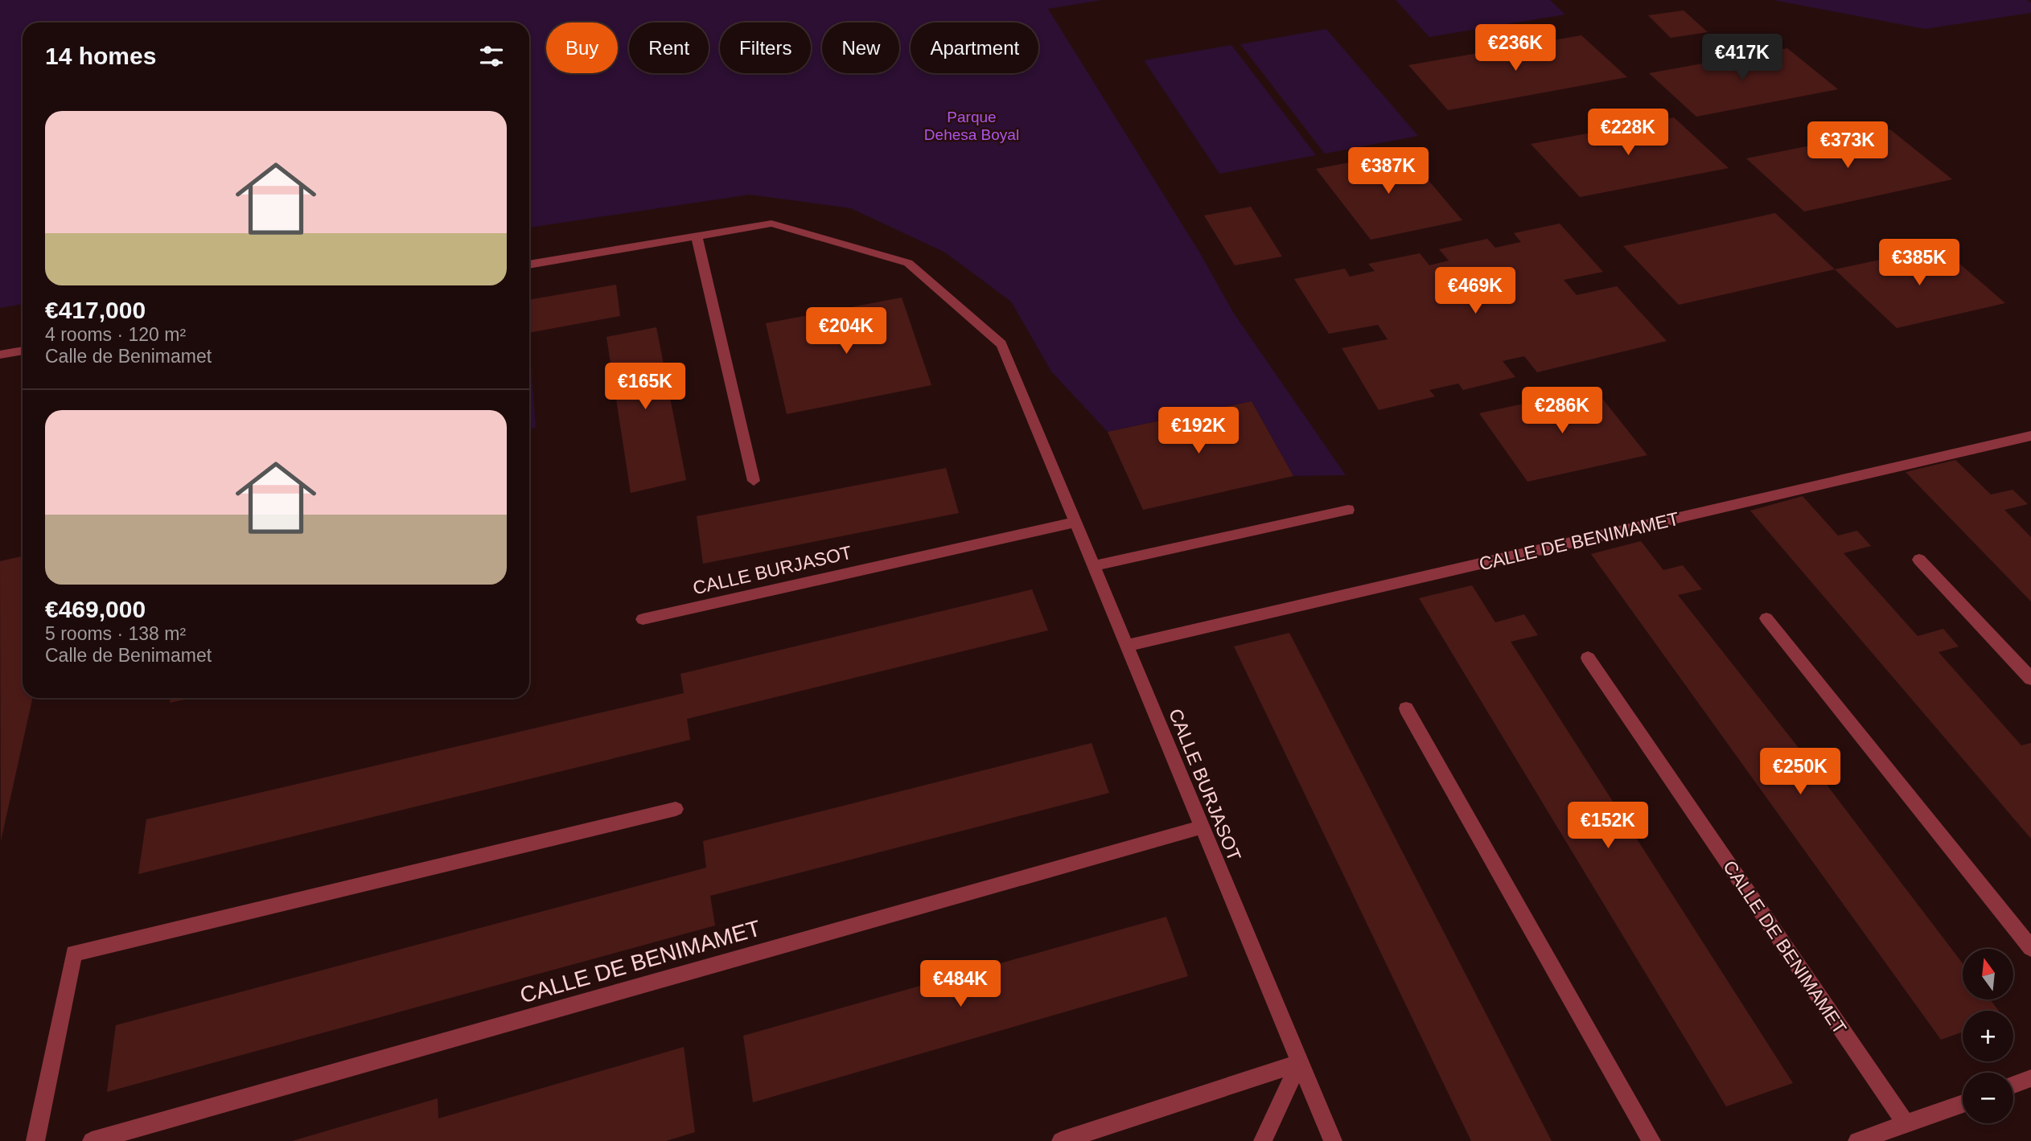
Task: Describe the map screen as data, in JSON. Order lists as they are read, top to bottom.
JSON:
{
  "streets": {
    "street": ["CALLE DE BENIMAMET", "CALLE BURJASOT"]
  },
  "crossings": [
    ["CALLE DE BENIMAMET", "CALLE BURJASOT"]
  ],
  "parks": ["Parque Dehesa Boyal"],
  "north": "top",
  "page": {
    "chip": [
      "Buy",
      "Rent",
      "Filters",
      "New",
      "Apartment"
    ],
    "heading": "14 homes",
    "price": [
      "€236K",
      "€417K",
      "€228K",
      "€373K",
      "€387K",
      "€385K",
      "€469K",
      "€204K",
      "€165K",
      "€286K",
      "€192K",
      "€250K",
      "€152K",
      "€484K"
    ],
    "list": [
      {
        "name": "€417,000",
        "note": "4 rooms · 120 m² · Calle de Benimamet"
      },
      {
        "name": "€469,000",
        "note": "5 rooms · 138 m² · Calle de Benimamet"
      }
    ],
    "map_buttons": ["+", "−"]
  }
}
